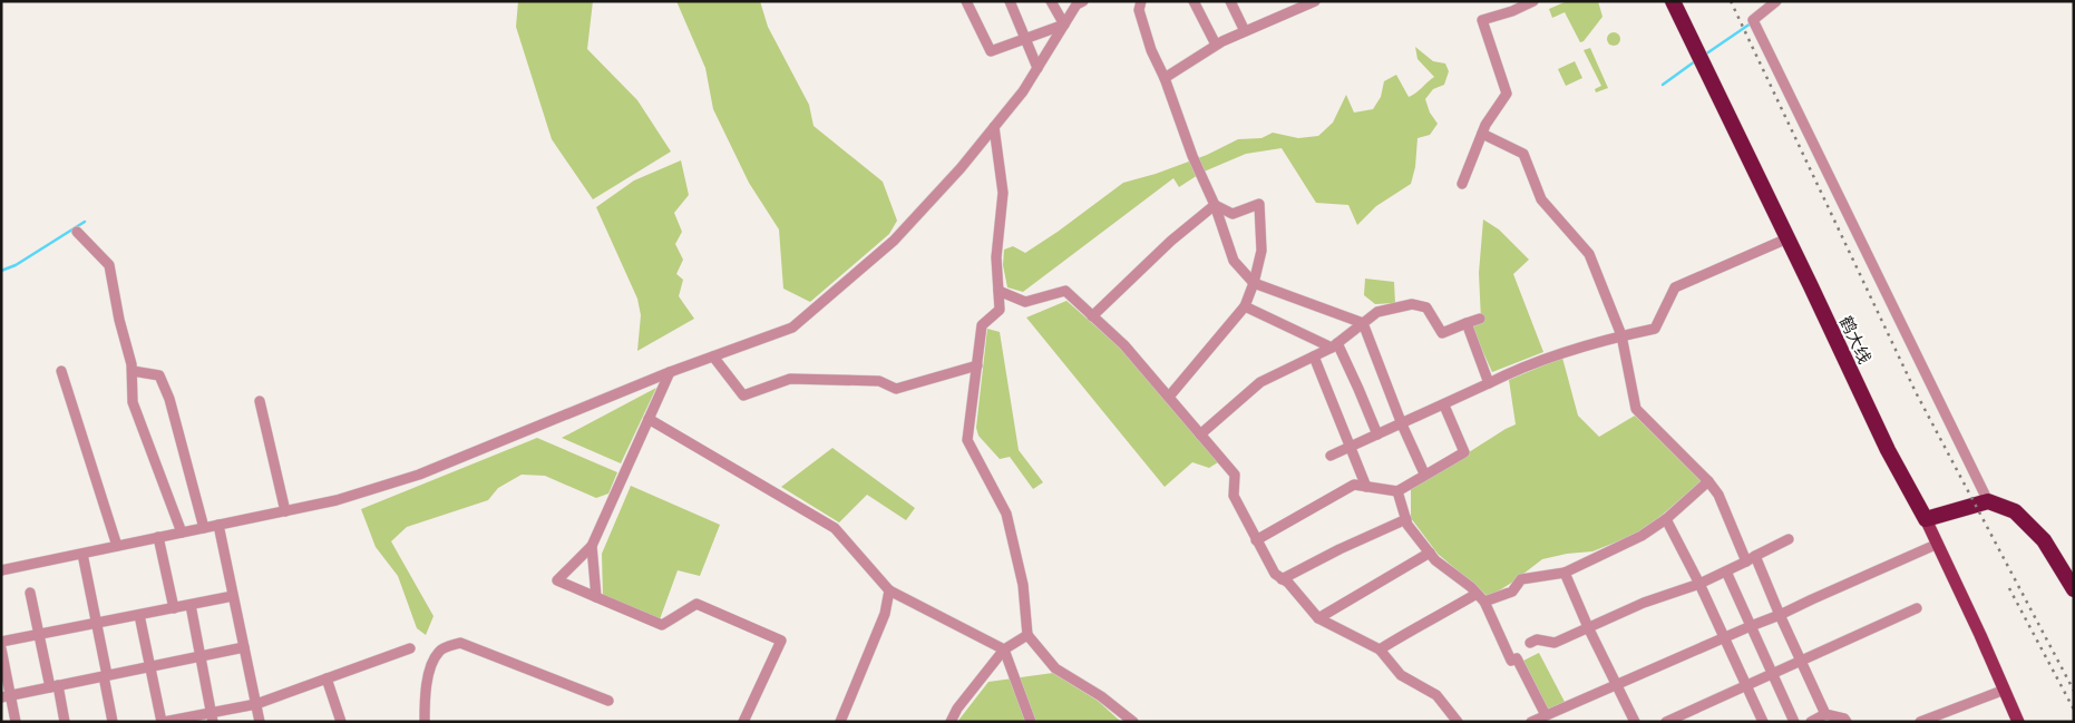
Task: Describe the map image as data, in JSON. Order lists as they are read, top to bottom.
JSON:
{
  "streets": {
    "highway": ["鹤大线"]
  }
}
